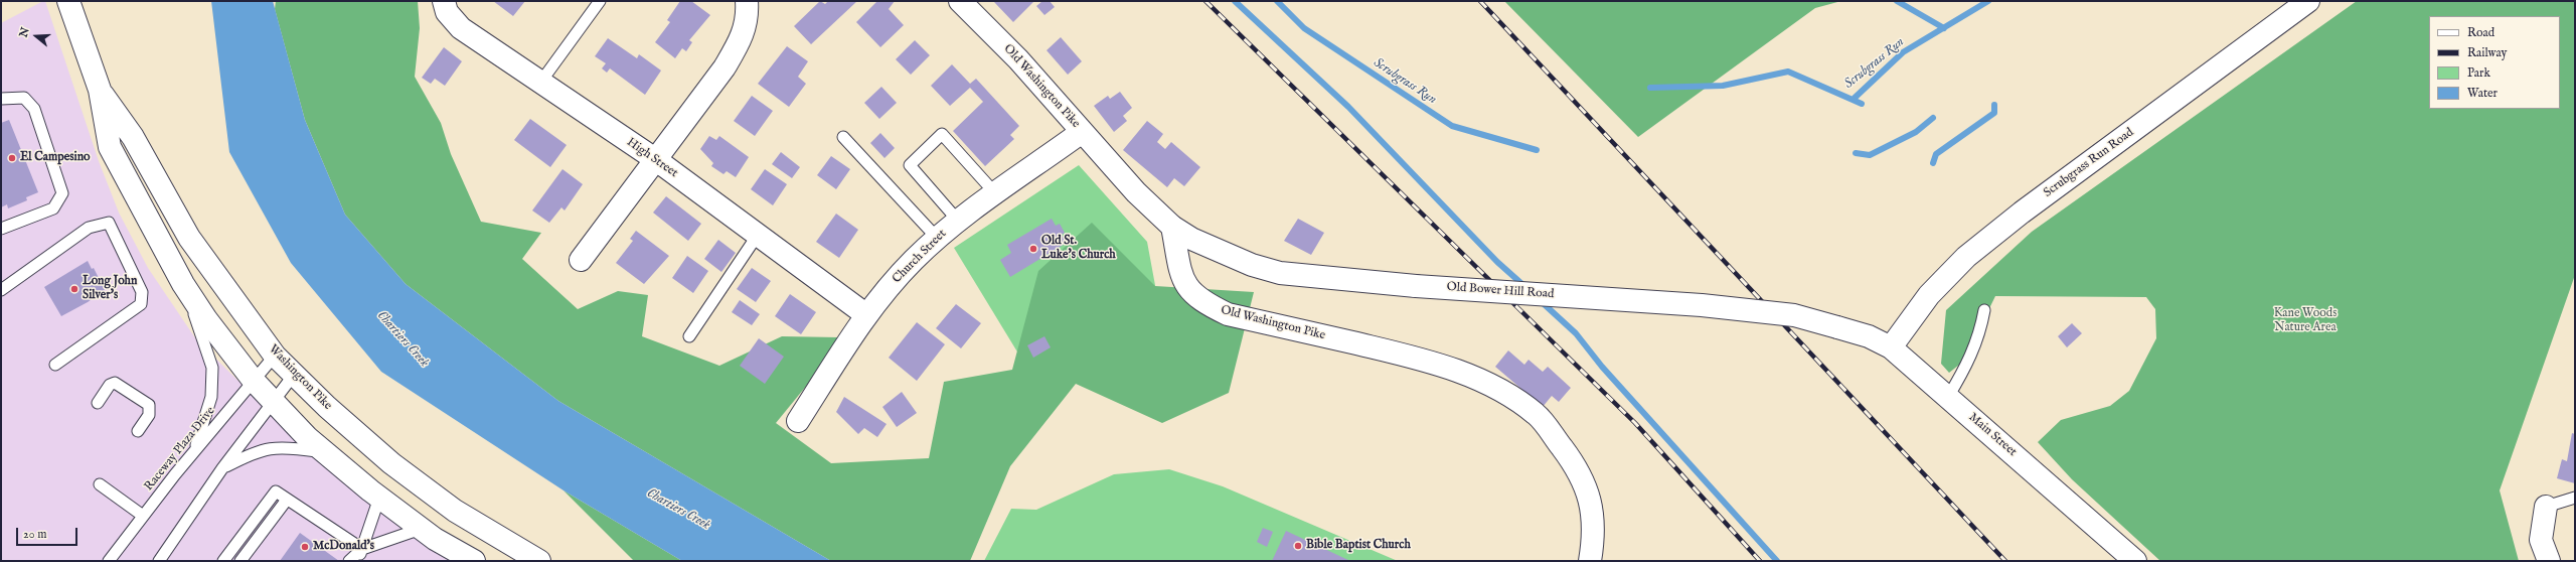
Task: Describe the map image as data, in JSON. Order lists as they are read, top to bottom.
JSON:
{
  "streets": {
    "street": [
      "Old Washington Pike",
      "High Street",
      "Scrubgrass Run Road",
      "Church Street",
      "Old Bower Hill Road",
      "Washington Pike",
      "Main Street"
    ],
    "lane": ["Raceway Plaza Drive"]
  },
  "crossings": [
    ["Old Washington Pike", "Church Street"],
    ["Old Washington Pike", "Old Bower Hill Road"],
    ["High Street", "Church Street"],
    ["Scrubgrass Run Road", "Main Street"],
    ["Old Bower Hill Road", "Main Street"],
    ["Washington Pike", "Raceway Plaza Drive"]
  ],
  "water": ["Scrubgrass Run", "Chartiers Creek"],
  "parks": ["Kane Woods Nature Area"],
  "places": [
    "El Campesino",
    "Old St. Luke's Church",
    "Long John Silver's",
    "Bible Baptist Church",
    "McDonald's"
  ],
  "legend": [
    "Road",
    "Railway",
    "Park",
    "Water"
  ],
  "scale_bar": "20 m",
  "north": "left"
}
